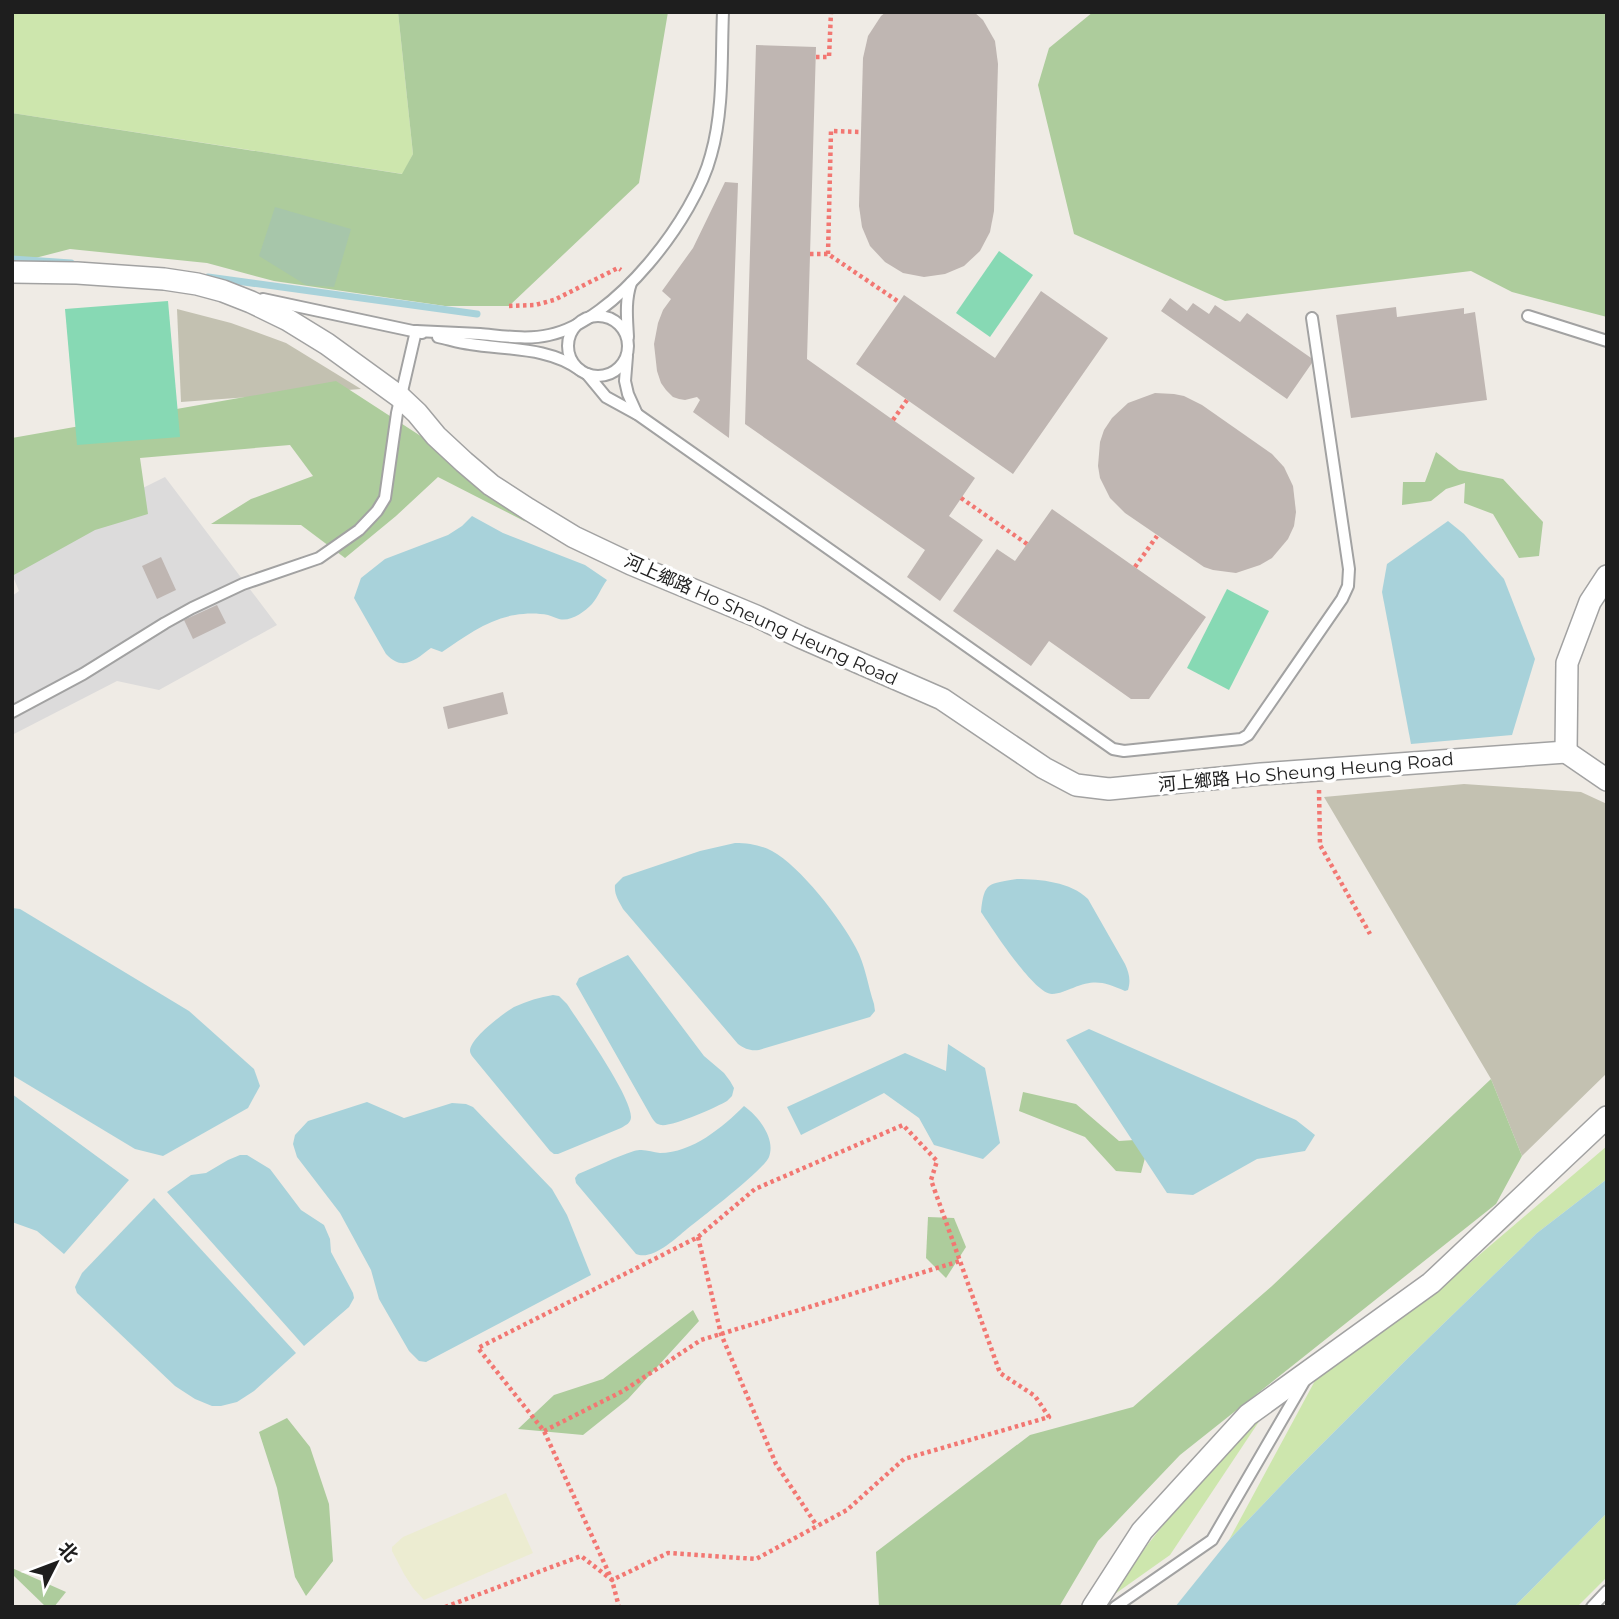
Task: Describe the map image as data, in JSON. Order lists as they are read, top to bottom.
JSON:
{
  "streets": {
    "street": ["河上鄉路 Ho Sheung Heung Road"]
  },
  "north": "top right"
}
